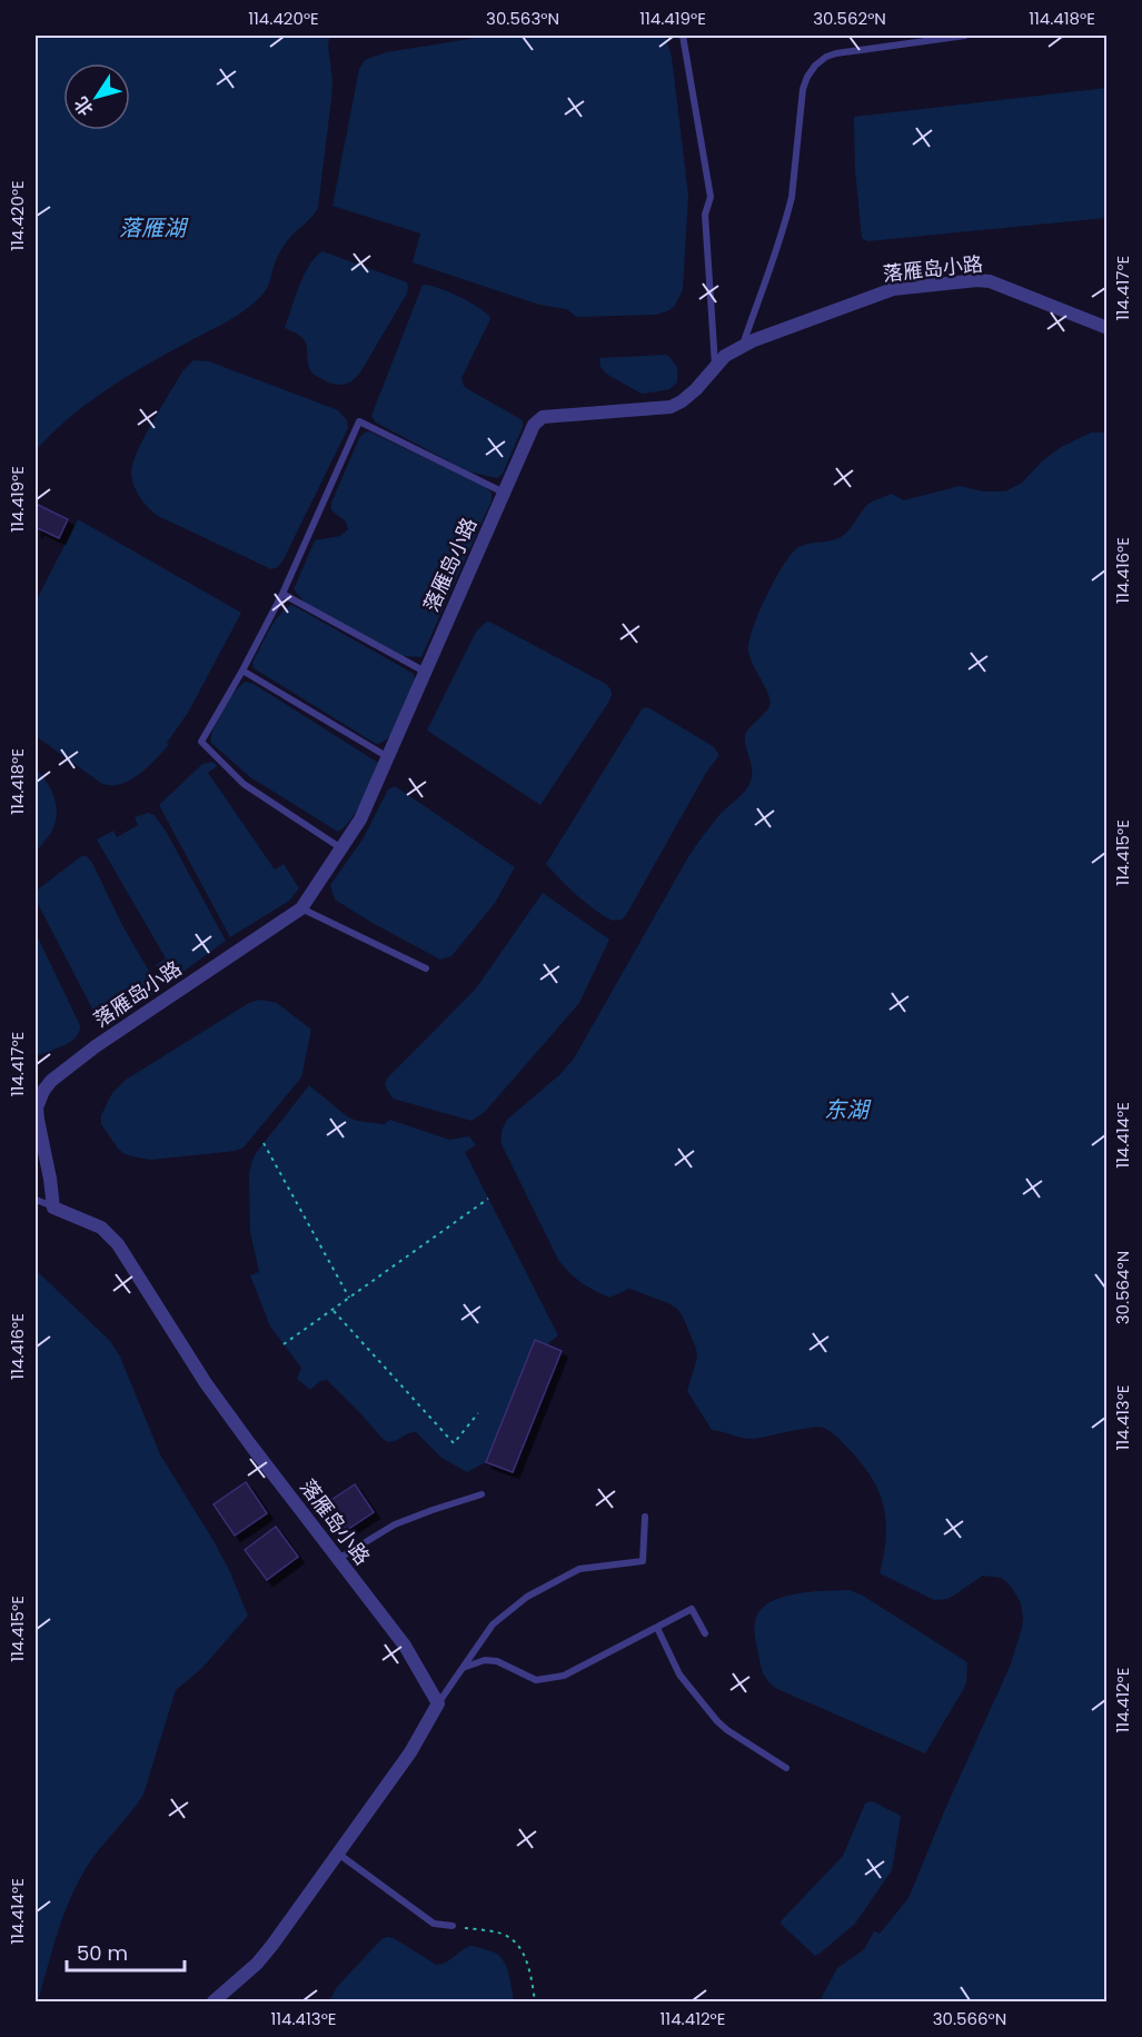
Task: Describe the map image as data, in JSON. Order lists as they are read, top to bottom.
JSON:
{
  "streets": {
    "street": ["落雁岛小路"]
  },
  "water": ["落雁湖", "东湖"],
  "scale_bar": "50 m",
  "north": "bottom left",
  "coordinates": [
    "114.420°E",
    "30.563°N",
    "114.419°E",
    "30.562°N",
    "114.418°E",
    "114.417°E",
    "114.416°E",
    "114.415°E",
    "114.414°E",
    "30.564°N",
    "114.413°E",
    "114.412°E",
    "30.566°N"
  ]
}
